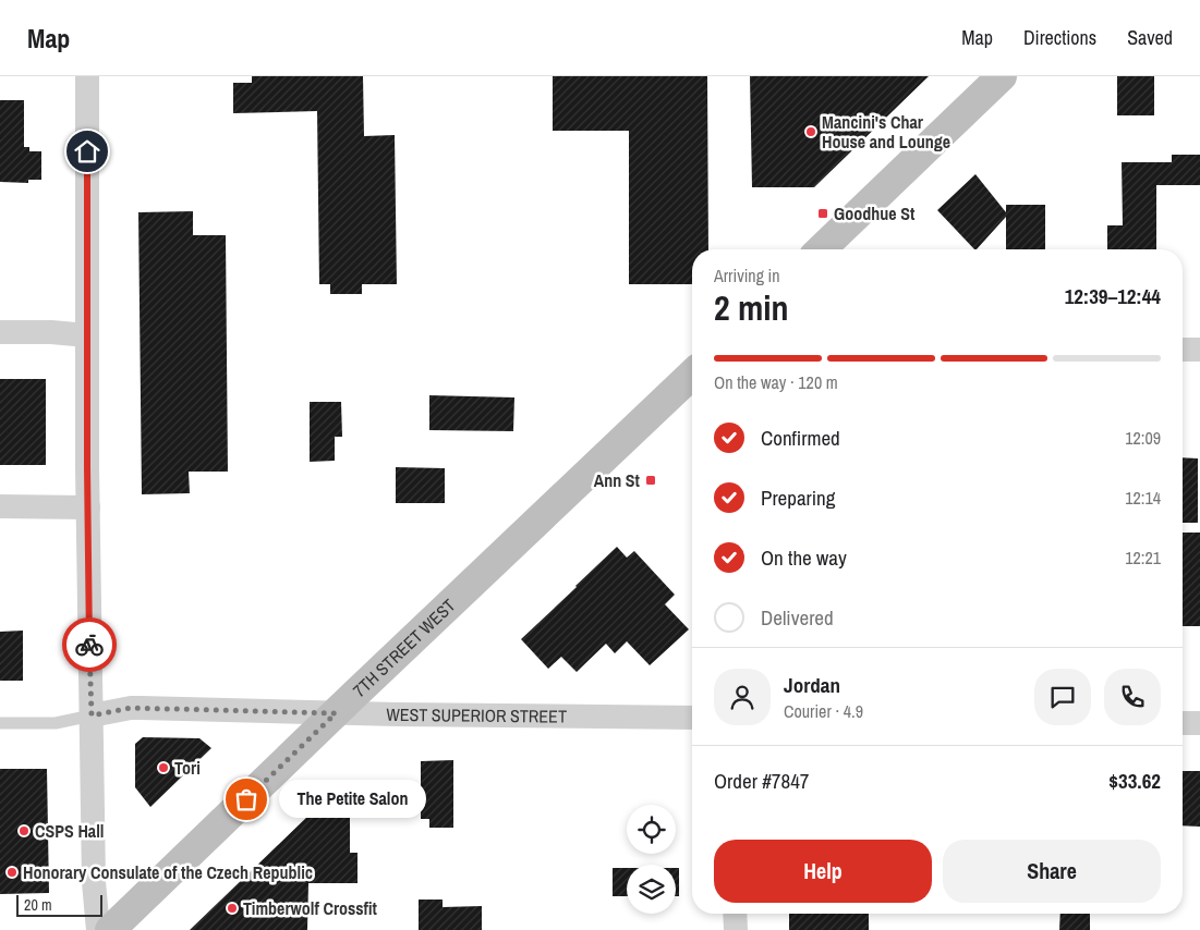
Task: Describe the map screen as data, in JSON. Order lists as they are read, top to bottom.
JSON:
{
  "streets": {
    "main road": ["7TH STREET WEST"],
    "street": ["WEST SUPERIOR STREET"]
  },
  "crossings": [
    ["7TH STREET WEST", "WEST SUPERIOR STREET"]
  ],
  "places": {
    "other": [
      "Mancini's Char House and Lounge",
      "Tori",
      "The Petite Salon",
      "CSPS Hall",
      "Honorary Consulate of the Czech Republic",
      "Timberwolf Crossfit"
    ],
    "transit": ["Goodhue St", "Ann St"]
  },
  "scale_bar": "20 m",
  "page": {
    "header": "Map",
    "nav": ["Map", "Directions", "Saved"],
    "heading": ["2 min", "Arriving in", "12:39–12:44"],
    "panel": [
      "Jordan",
      "Courier · 4.9",
      "Order #7847",
      "$33.62"
    ],
    "bar": "On the way · 120 m",
    "list": [
      ["Confirmed", "12:09"],
      ["Preparing", "12:14"],
      ["On the way", "12:21"],
      "Delivered"
    ],
    "bubble": "The Petite Salon",
    "buttons": ["Help", "Share"],
    "scale": "20 m"
  }
}
